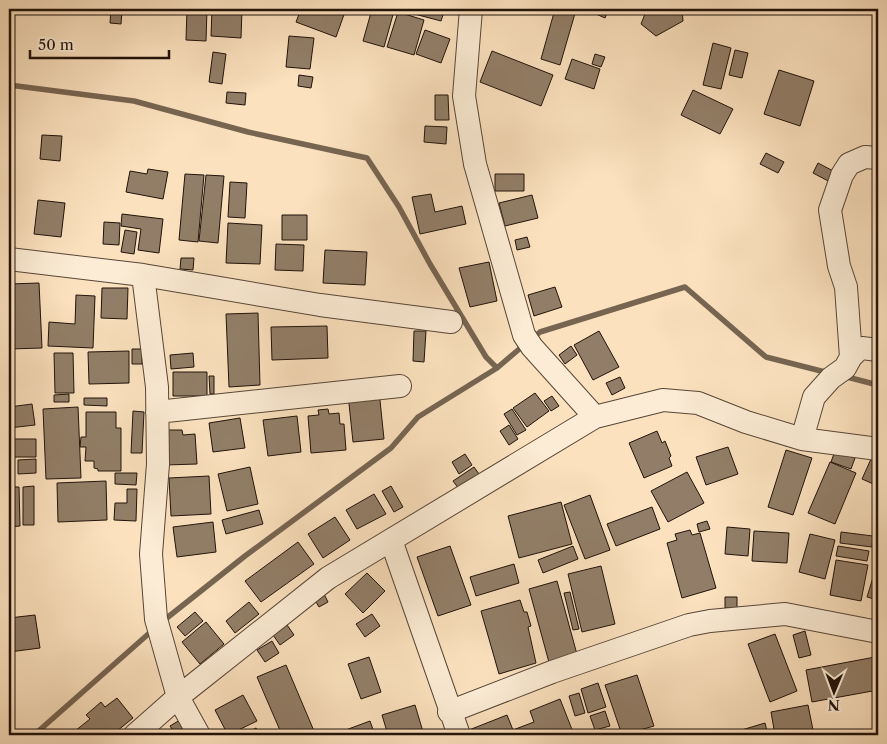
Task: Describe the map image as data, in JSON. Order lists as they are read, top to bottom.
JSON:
{
  "scale_bar": "50 m",
  "north": "bottom"
}
